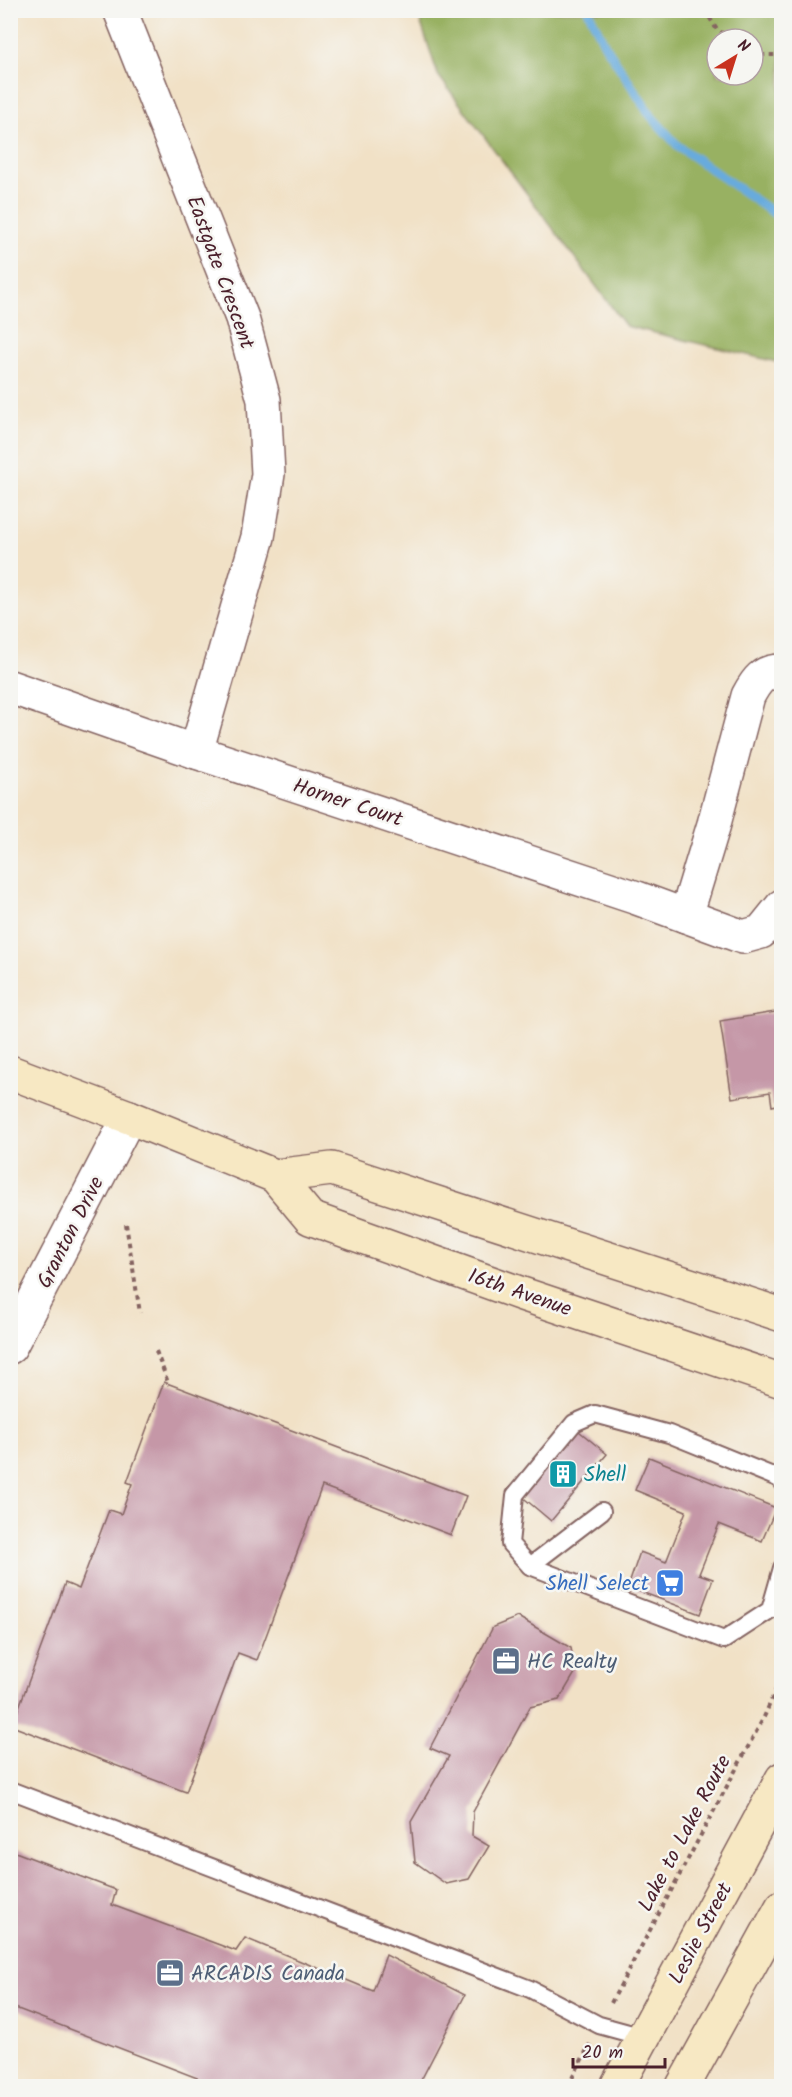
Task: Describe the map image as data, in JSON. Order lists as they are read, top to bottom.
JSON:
{
  "streets": {
    "main road": ["16th Avenue", "Leslie Street"],
    "street": ["Eastgate Crescent", "Horner Court", "Granton Drive"],
    "path": ["Lake to Lake Route"]
  },
  "crossings": [
    ["Eastgate Crescent", "Horner Court"],
    ["Granton Drive", "16th Avenue"]
  ],
  "places": {
    "building": ["Shell"],
    "supermarket": ["Shell Select"],
    "office": ["HC Realty", "ARCADIS Canada"]
  },
  "scale_bar": "20 m",
  "north": "top right"
}
